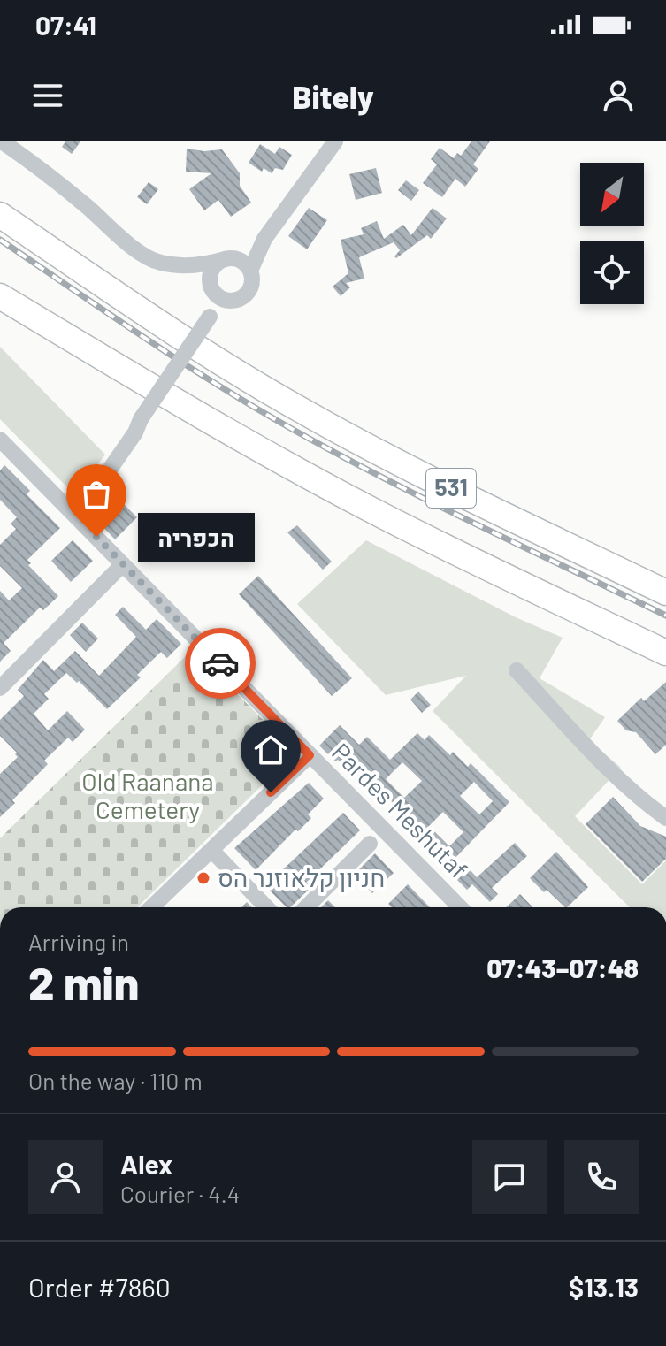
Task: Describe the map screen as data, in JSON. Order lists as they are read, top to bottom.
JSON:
{
  "streets": {
    "highway": ["531"],
    "street": ["Pardes Meshutaf"]
  },
  "parks": ["Old Raanana Cemetery"],
  "places": ["הכפריה", "חניון קלאוזנר הס"],
  "north": "bottom left",
  "page": {
    "status": "07:41",
    "header": "Bitely",
    "bubble": "הכפריה",
    "heading": ["2 min", "Arriving in", "07:43–07:48"],
    "panel": [
      "Alex",
      "Courier · 4.4",
      "Order #7860",
      "$13.13"
    ],
    "bar": "On the way · 110 m"
  }
}
